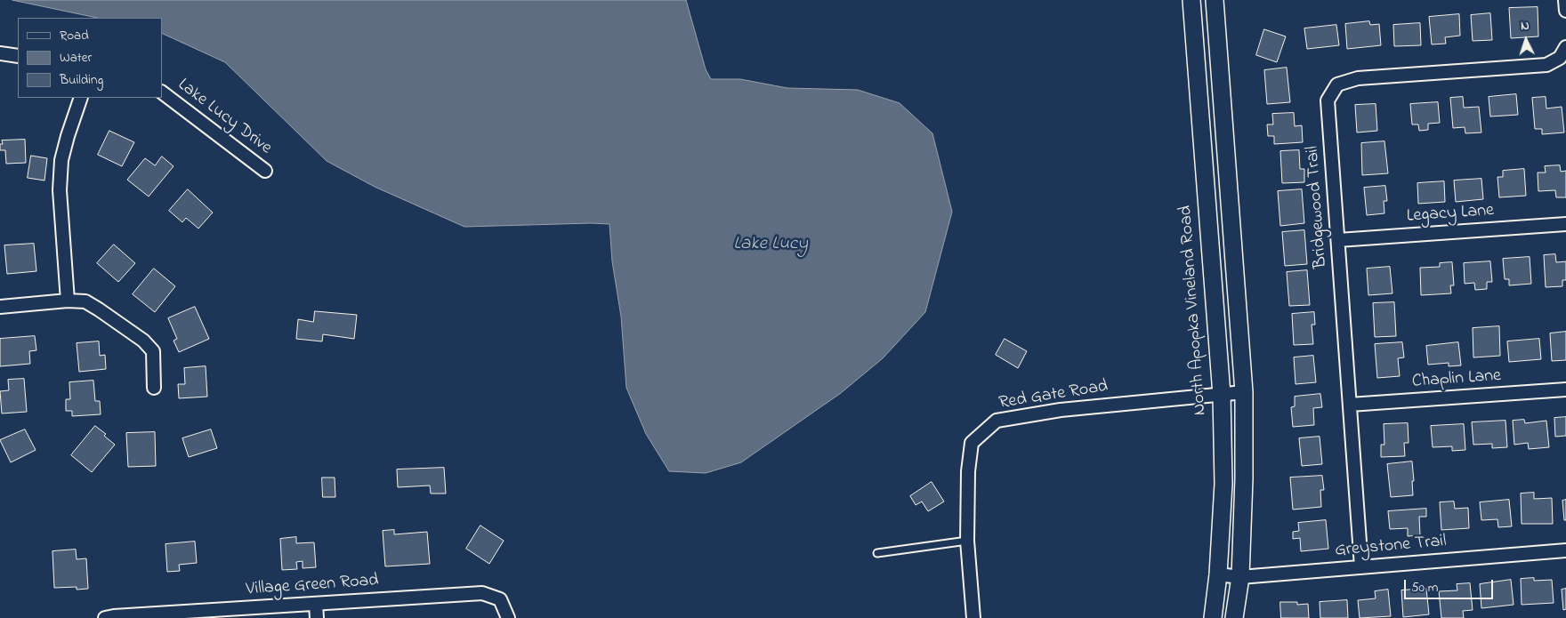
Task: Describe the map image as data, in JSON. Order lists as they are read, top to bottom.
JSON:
{
  "streets": {
    "street": [
      "Lake Lucy Drive",
      "Bridgewood Trail",
      "Legacy Lane",
      "North Apopka Vineland Road",
      "Chaplin Lane",
      "Red Gate Road",
      "Greystone Trail",
      "Village Green Road"
    ]
  },
  "crossings": [
    ["Bridgewood Trail", "Legacy Lane"],
    ["Bridgewood Trail", "Chaplin Lane"],
    ["Bridgewood Trail", "Greystone Trail"],
    ["North Apopka Vineland Road", "Red Gate Road"],
    ["North Apopka Vineland Road", "Greystone Trail"]
  ],
  "water": ["Lake Lucy"],
  "legend": ["Road", "Water", "Building"],
  "scale_bar": "50 m",
  "north": "top"
}
